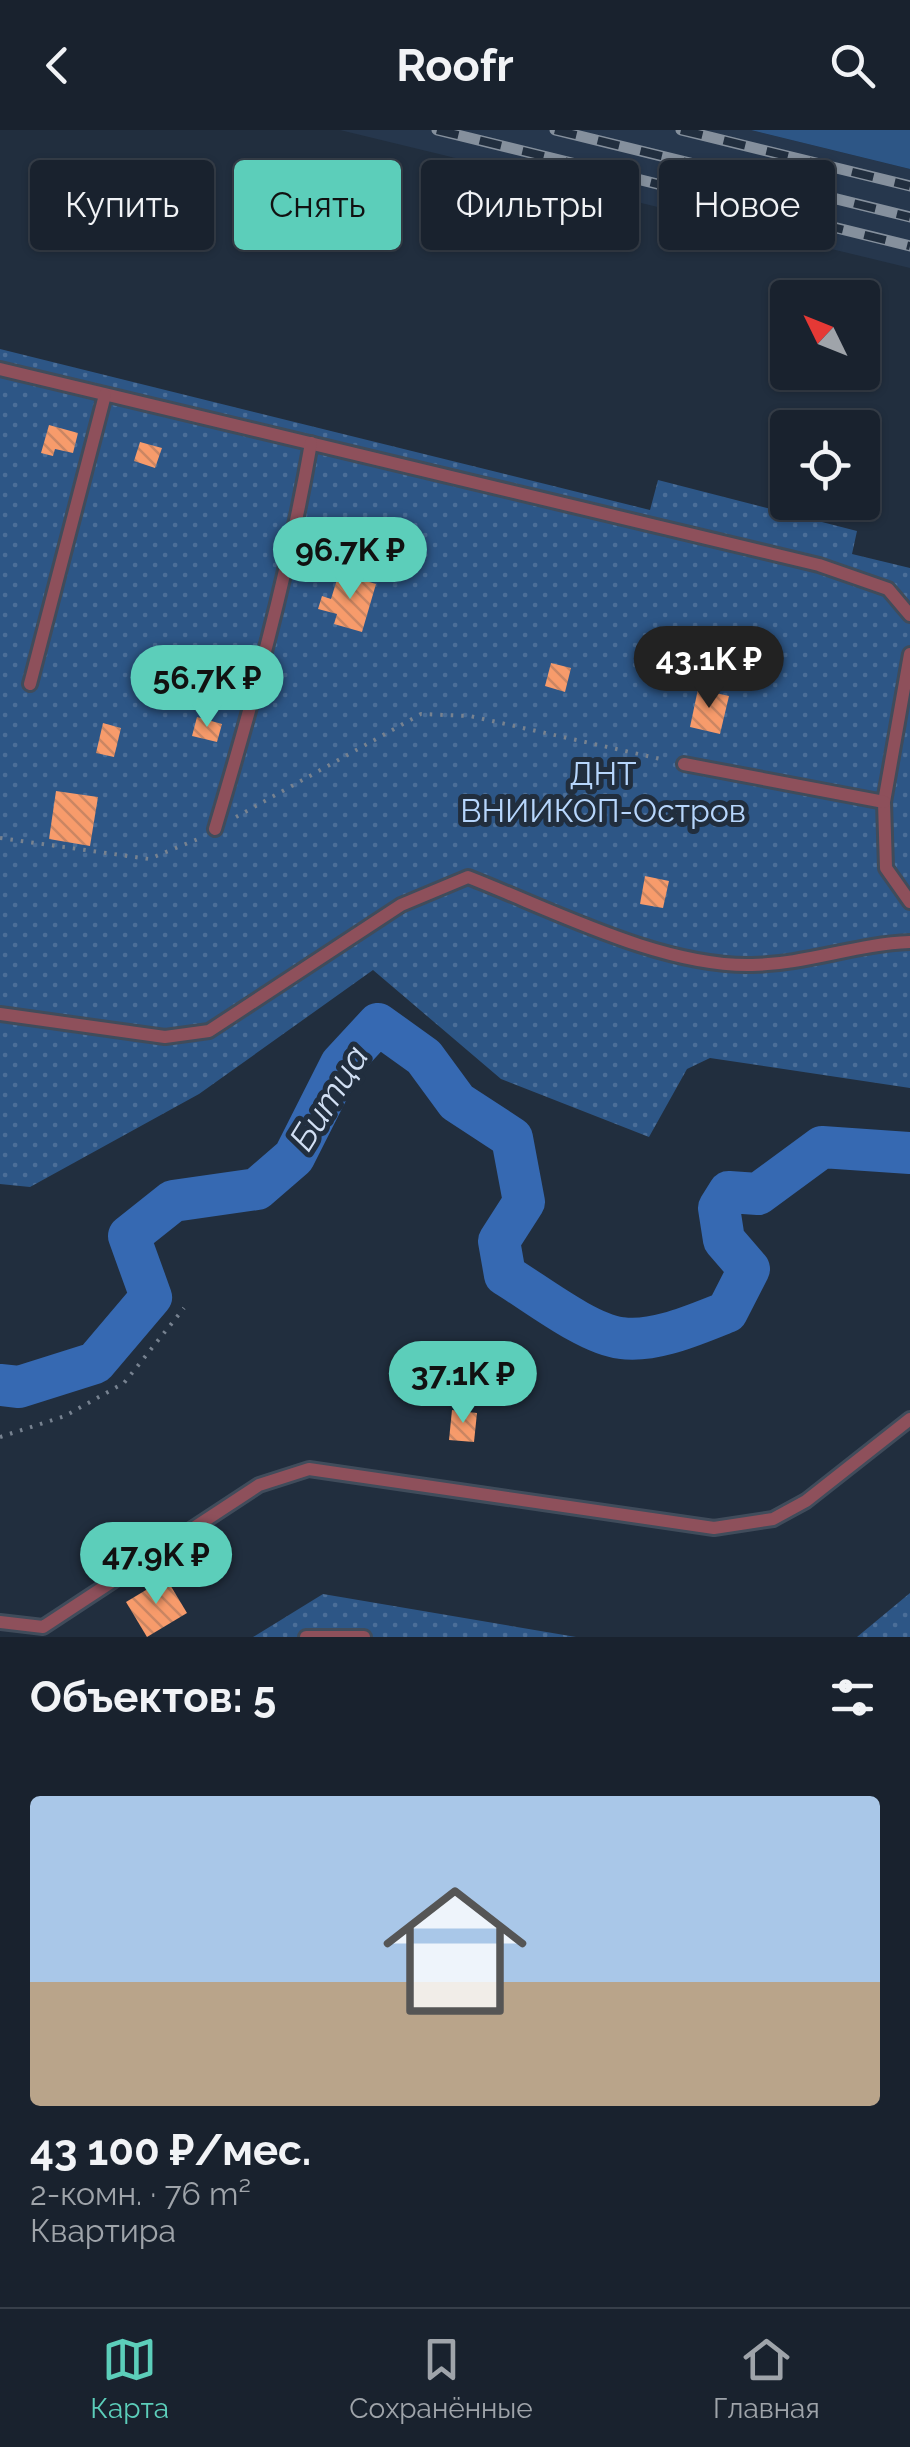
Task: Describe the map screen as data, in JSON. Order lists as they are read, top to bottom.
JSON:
{
  "water": ["Битца"],
  "parks": ["ДНТ ВНИИКОП-Остров"],
  "north": "top left",
  "page": {
    "header": "Roofr",
    "chip": [
      "Купить",
      "Снять",
      "Фильтры",
      "Новое"
    ],
    "price": [
      "96.7K ₽",
      "43.1K ₽",
      "56.7K ₽",
      "37.1K ₽",
      "47.9K ₽"
    ],
    "heading": "Объектов: 5",
    "list": [
      {
        "name": "43 100 ₽/мес.",
        "note": "2-комн. · 76 m² · Квартира"
      }
    ],
    "tabs": ["Карта", "Сохранённые", "Главная"]
  }
}
